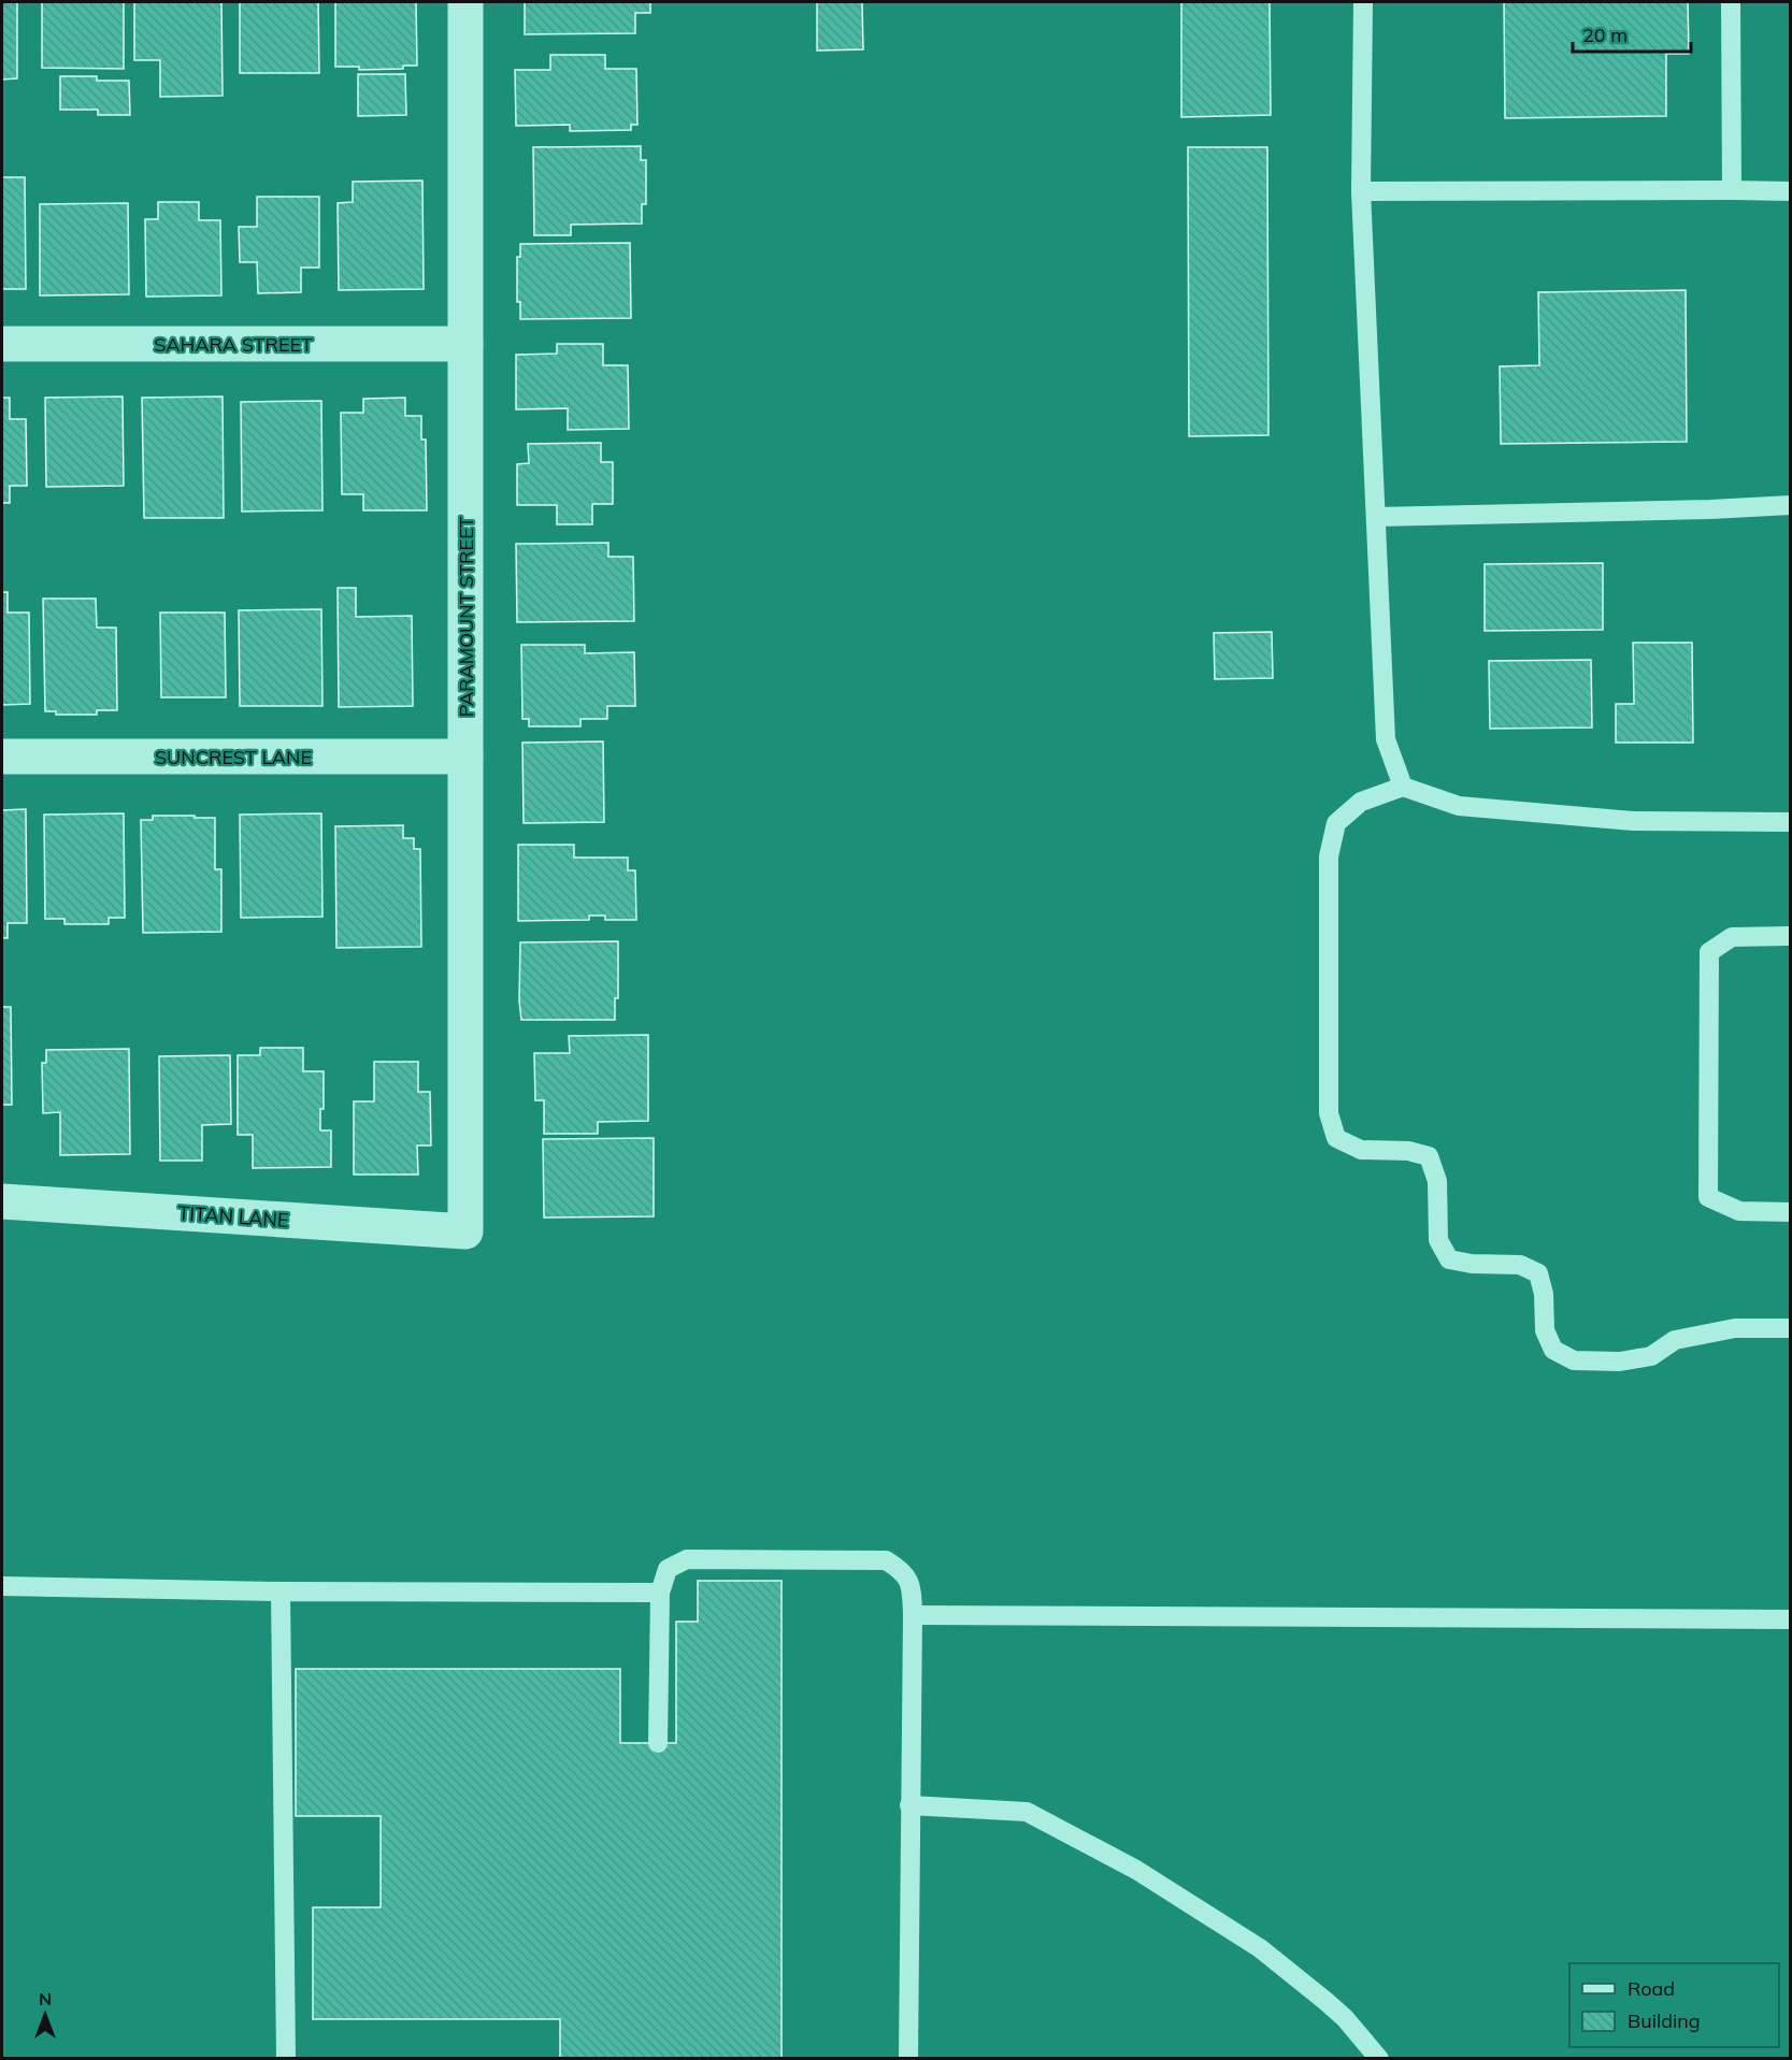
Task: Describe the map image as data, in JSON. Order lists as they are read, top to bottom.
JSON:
{
  "streets": {
    "street": [
      "SAHARA STREET",
      "PARAMOUNT STREET",
      "SUNCREST LANE",
      "TITAN LANE"
    ]
  },
  "crossings": [
    ["SAHARA STREET", "PARAMOUNT STREET"],
    ["PARAMOUNT STREET", "SUNCREST LANE"],
    ["PARAMOUNT STREET", "TITAN LANE"]
  ],
  "legend": ["Road", "Building"],
  "scale_bar": "20 m",
  "north": "top"
}
